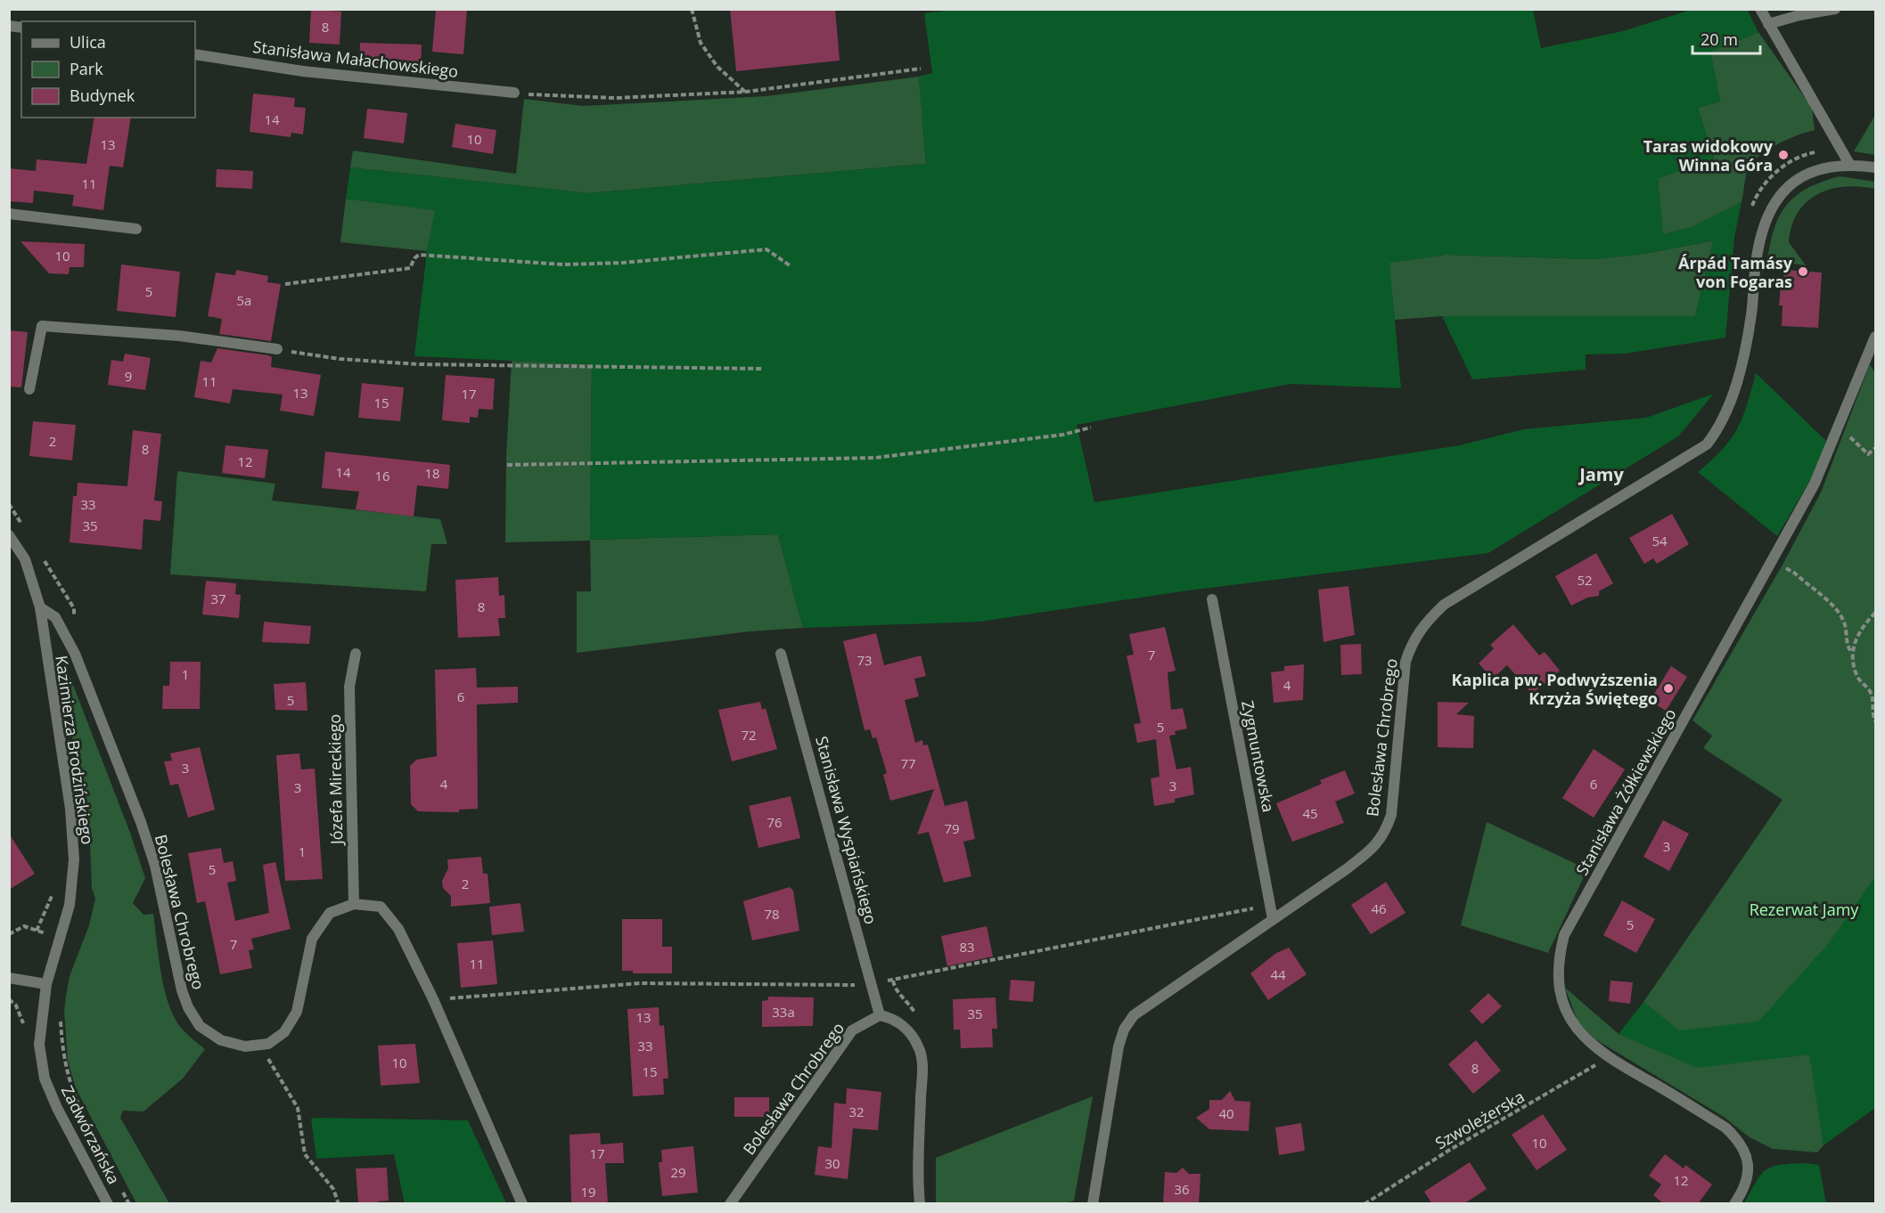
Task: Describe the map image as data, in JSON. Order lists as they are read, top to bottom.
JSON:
{
  "streets": {
    "street": [
      "Stanisława Małachowskiego",
      "Bolesława Chrobrego",
      "Kazimierza Brodzińskiego",
      "Zygmuntowska",
      "Józefa Mireckiego",
      "Stanisława Żółkiewskiego",
      "Stanisława Wyspiańskiego",
      "Zadwórzańska"
    ],
    "path": ["Szwoleżerska"]
  },
  "crossings": [
    ["Bolesława Chrobrego", "Kazimierza Brodzińskiego"],
    ["Bolesława Chrobrego", "Zygmuntowska"],
    ["Bolesława Chrobrego", "Stanisława Wyspiańskiego"],
    ["Kazimierza Brodzińskiego", "Zadwórzańska"],
    ["Stanisława Żółkiewskiego", "Szwoleżerska"]
  ],
  "districts": ["Jamy"],
  "parks": ["Rezerwat Jamy"],
  "places": ["Taras widokowy Winna Góra", "Árpád Tamásy von Fogaras", "Kaplica pw. Podwyższenia Krzyża Świętego"],
  "house_numbers": [
    "8",
    "14",
    "10",
    "13",
    "11",
    "10",
    "5",
    "5a",
    "9",
    "11",
    "13",
    "17",
    "15",
    "2",
    "8",
    "12",
    "14",
    "18",
    "16",
    "33",
    "35",
    "54",
    "52",
    "37",
    "8",
    "7",
    "73",
    "1",
    "4",
    "6",
    "5",
    "5",
    "72",
    "77",
    "3",
    "4",
    "6",
    "3",
    "3",
    "45",
    "76",
    "79",
    "3",
    "1",
    "5",
    "2",
    "46",
    "78",
    "5",
    "7",
    "83",
    "11",
    "44",
    "33a",
    "35",
    "13",
    "33",
    "10",
    "8",
    "15",
    "32",
    "40",
    "10",
    "17",
    "30",
    "29",
    "12",
    "36",
    "19"
  ],
  "legend": ["Ulica", "Park", "Budynek"],
  "scale_bar": "20 m"
}
